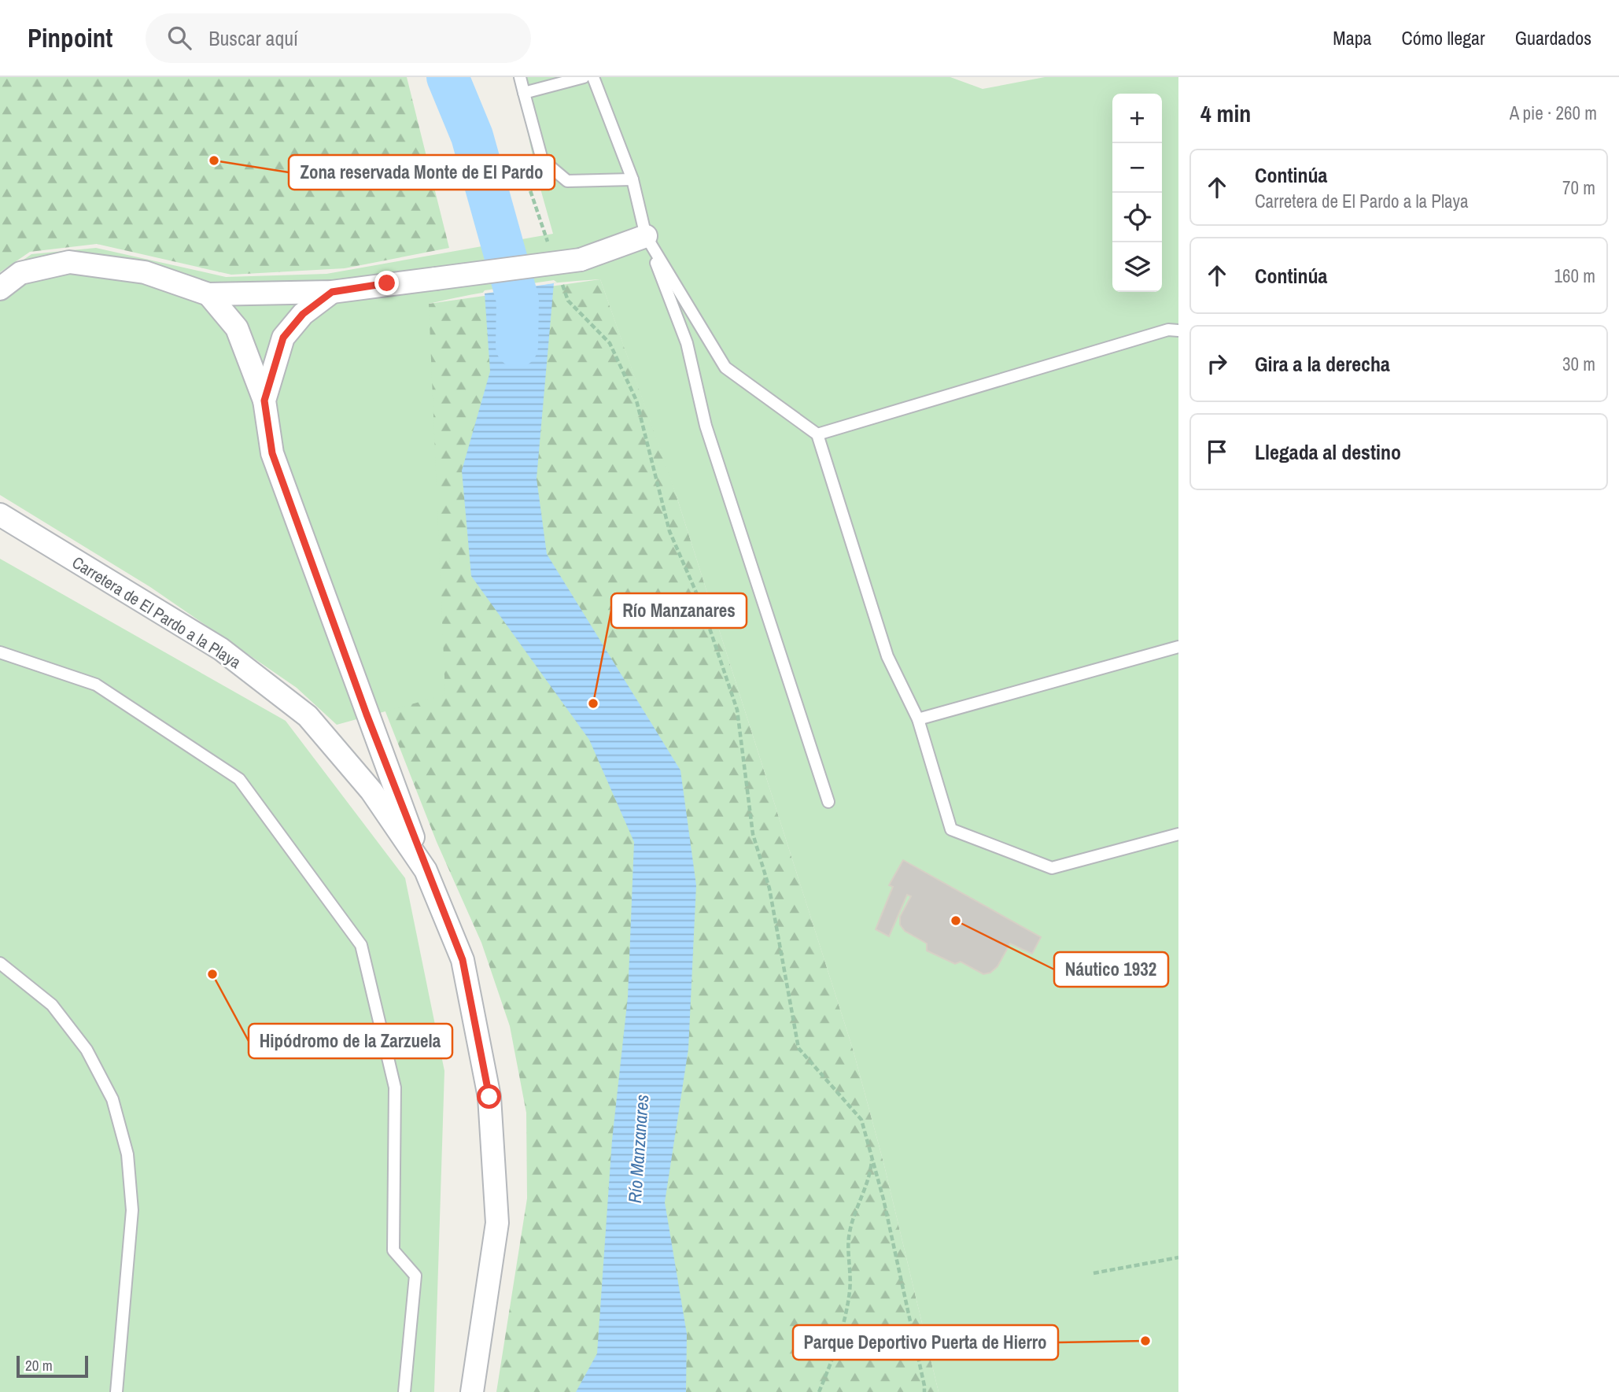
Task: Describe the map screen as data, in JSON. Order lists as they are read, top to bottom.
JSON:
{
  "streets": {
    "street": ["Carretera de El Pardo a la Playa"]
  },
  "water": ["Río Manzanares"],
  "places": [
    "Zona reservada Monte de El Pardo",
    "Río Manzanares",
    "Náutico 1932",
    "Hipódromo de la Zarzuela",
    "Parque Deportivo Puerta de Hierro"
  ],
  "scale_bar": "20 m",
  "page": {
    "header": "Pinpoint",
    "search": "Buscar aquí",
    "nav": ["Mapa", "Cómo llegar", "Guardados"],
    "heading": ["4 min", "A pie · 260 m"],
    "map_buttons": ["+", "−"],
    "list": [
      ["Continúa", "Carretera de El Pardo a la Playa", "70 m"],
      ["Continúa", "160 m"],
      ["Gira a la derecha", "30 m"],
      "Llegada al destino"
    ],
    "scale": "20 m"
  }
}
